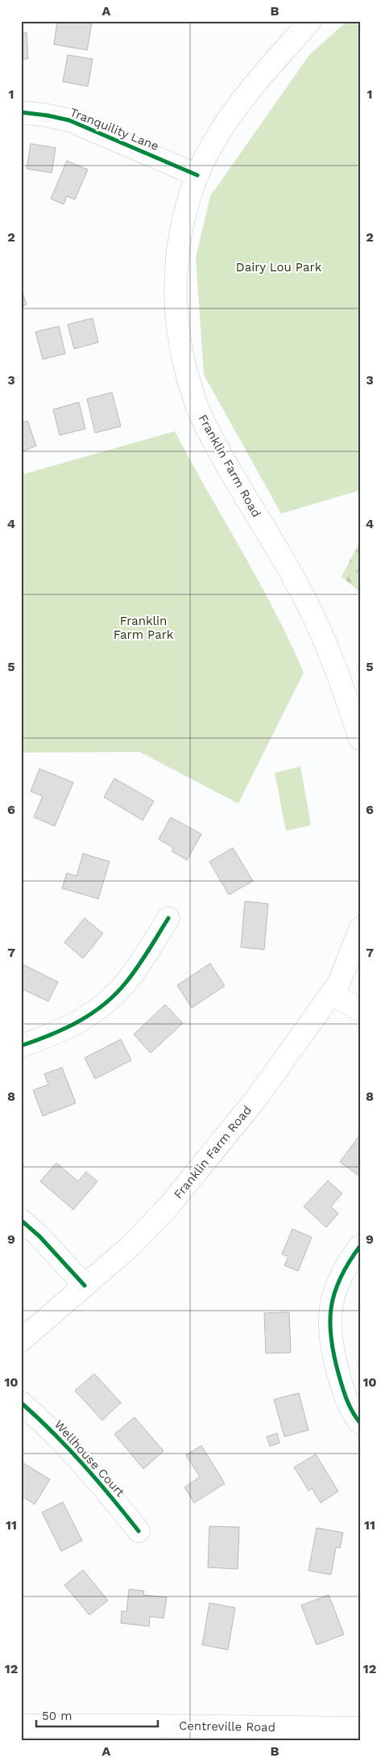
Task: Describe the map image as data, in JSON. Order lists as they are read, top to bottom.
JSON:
{
  "streets": {
    "main road": [
      "Tranquility Lane",
      "Franklin Farm Road",
      "Wellhouse Court",
      "Centreville Road"
    ]
  },
  "crossings": [
    ["Tranquility Lane", "Franklin Farm Road"]
  ],
  "parks": ["Dairy Lou Park", "Franklin Farm Park"],
  "scale_bar": "50 m",
  "grid": {
    "columns": ["A", "B"],
    "rows": [
      "1",
      "2",
      "3",
      "4",
      "5",
      "6",
      "7",
      "8",
      "9",
      "10",
      "11",
      "12"
    ]
  }
}
